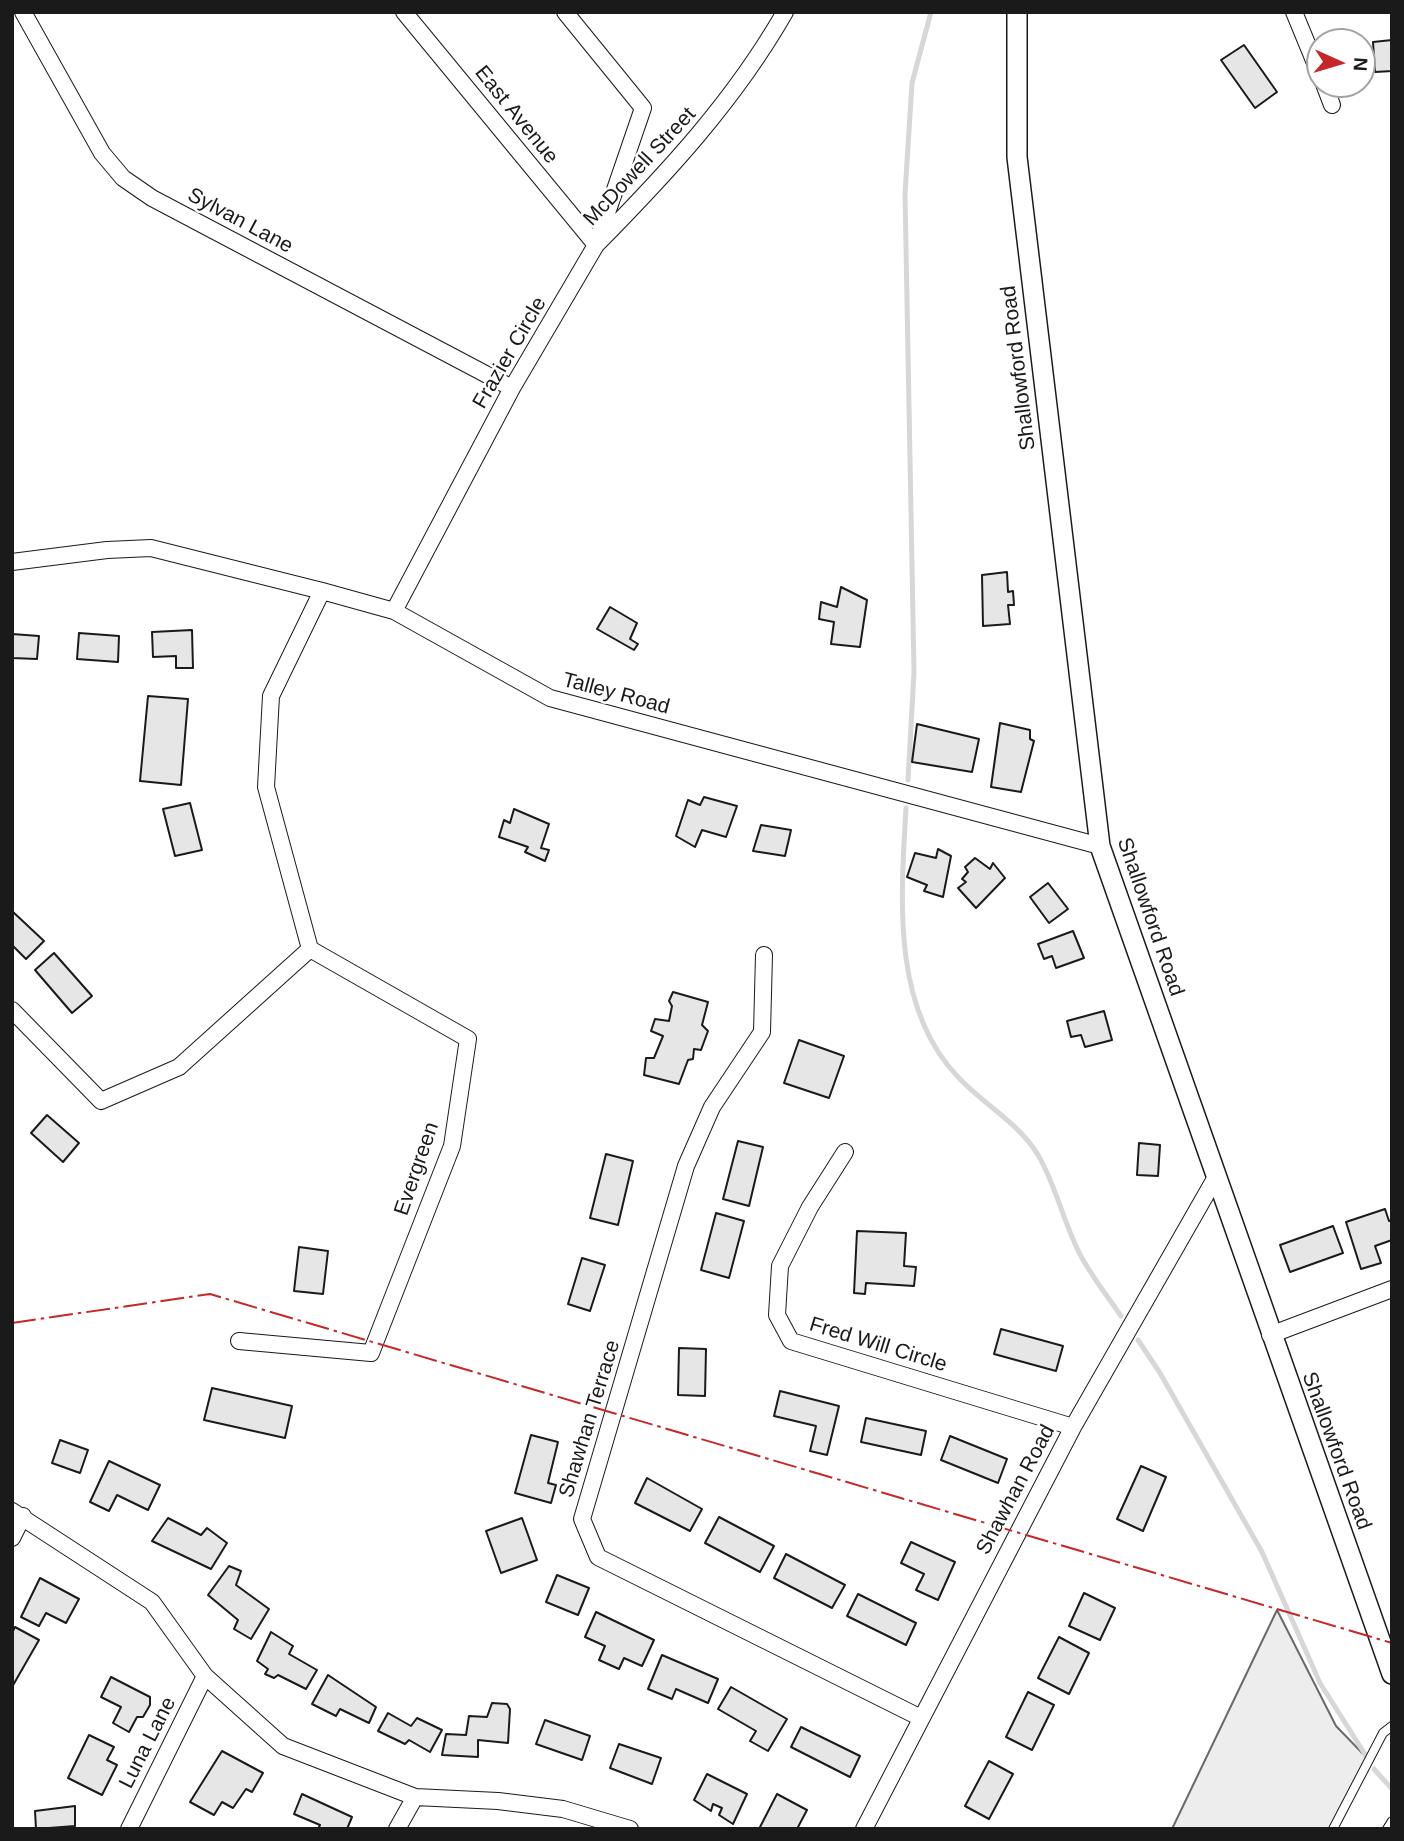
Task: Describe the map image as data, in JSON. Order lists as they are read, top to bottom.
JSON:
{
  "streets": {
    "street": [
      "East Avenue",
      "McDowell Street",
      "Sylvan Lane",
      "Frazier Circle",
      "Shallowford Road",
      "Talley Road",
      "Evergreen",
      "Fred Will Circle",
      "Shawhan Terrace",
      "Shawhan Road",
      "Luna Lane"
    ]
  },
  "crossings": [
    ["East Avenue", "McDowell Street"],
    ["East Avenue", "Frazier Circle"],
    ["McDowell Street", "Frazier Circle"],
    ["Sylvan Lane", "Frazier Circle"],
    ["Frazier Circle", "Talley Road"],
    ["Shallowford Road", "Talley Road"],
    ["Shallowford Road", "Shawhan Road"],
    ["Fred Will Circle", "Shawhan Road"],
    ["Shawhan Terrace", "Shawhan Road"]
  ],
  "north": "right"
}
